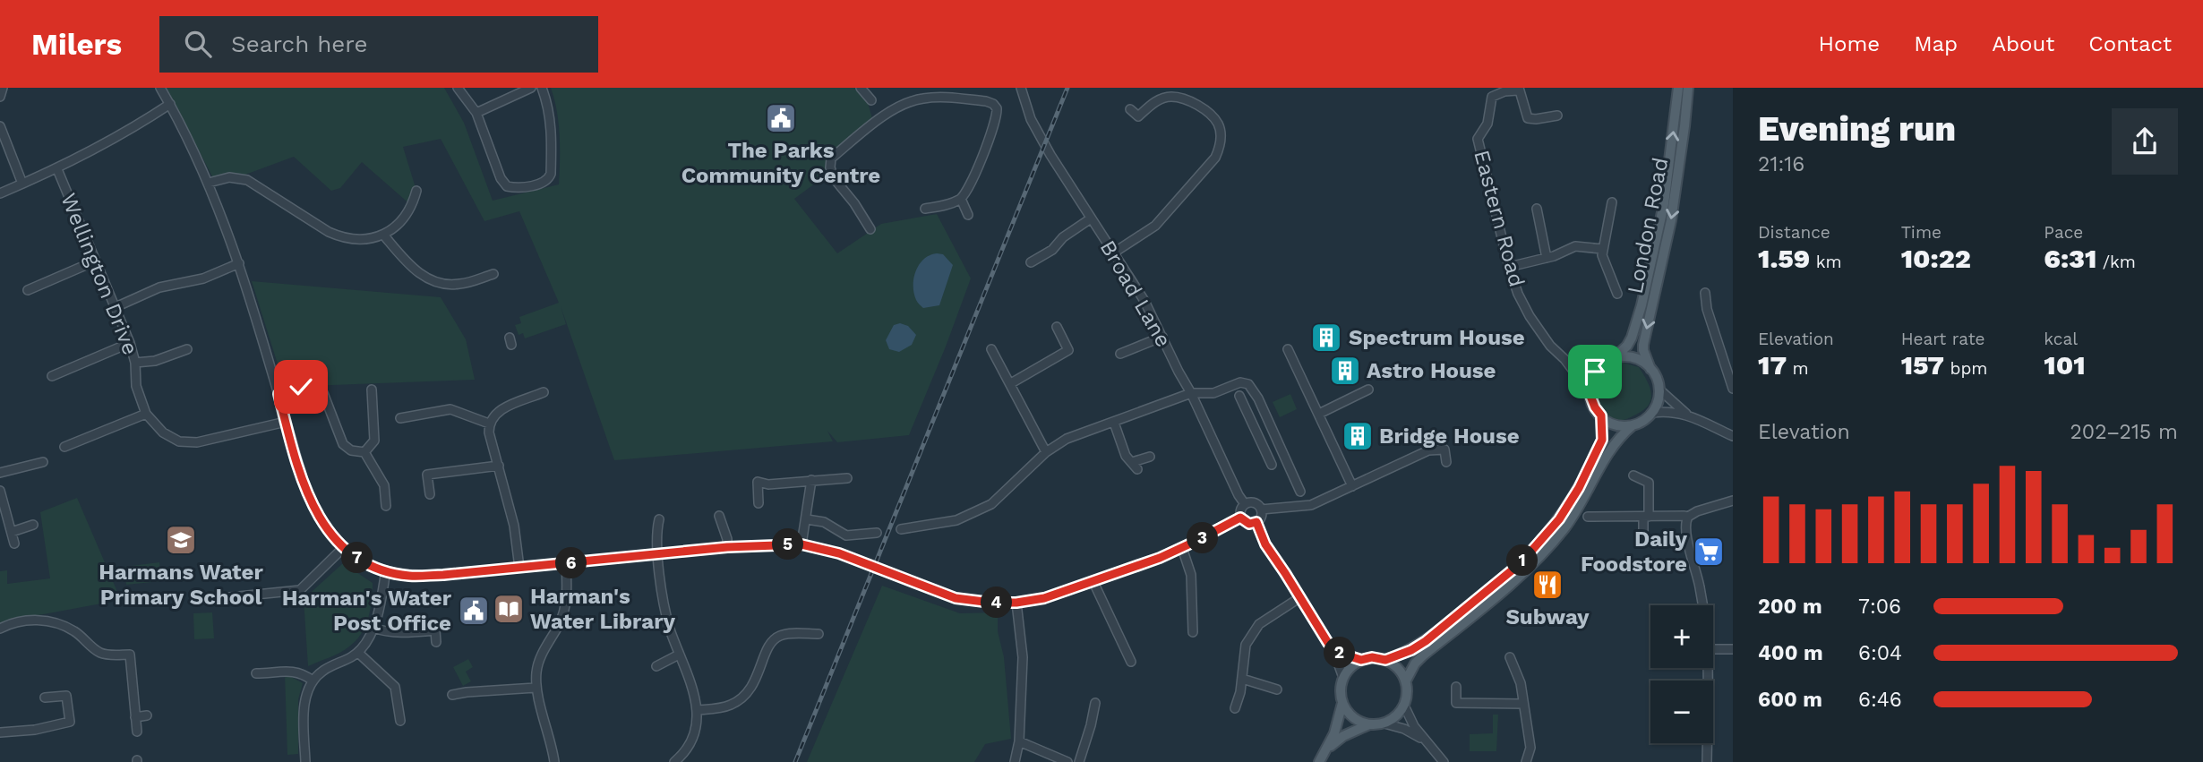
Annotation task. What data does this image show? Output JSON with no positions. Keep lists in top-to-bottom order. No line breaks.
{"streets":{"main road":["London Road"],"street":["Eastern Road","Wellington Drive","Broad Lane"]},"crossings":[["Eastern Road","London Road"]],"places":{"public building":["The Parks Community Centre","Harman's Water Post Office"],"building":["Spectrum House","Astro House","Bridge House"],"school or university":["Harmans Water Primary School"],"supermarket":["Daily Foodstore"],"restaurant":["Subway"],"library":["Harman's Water Library"]},"page":{"header":"Milers","search":"Search here","nav":["Home","Map","About","Contact"],"heading":["Evening run","21:16"],"stats":[["Distance","1.59 km"],["Time","10:22"],["Pace","6:31 /km"],["Elevation","17 m"],["Heart rate","157 bpm"],["kcal","101"]],"chart":["Elevation","202–215 m"],"pins":["3","5","7","1","6","4","2"],"list":[{"name":"200 m","note":"7:06"},{"name":"400 m","note":"6:04"},{"name":"600 m","note":"6:46"}],"map_buttons":["+","−"]}}
